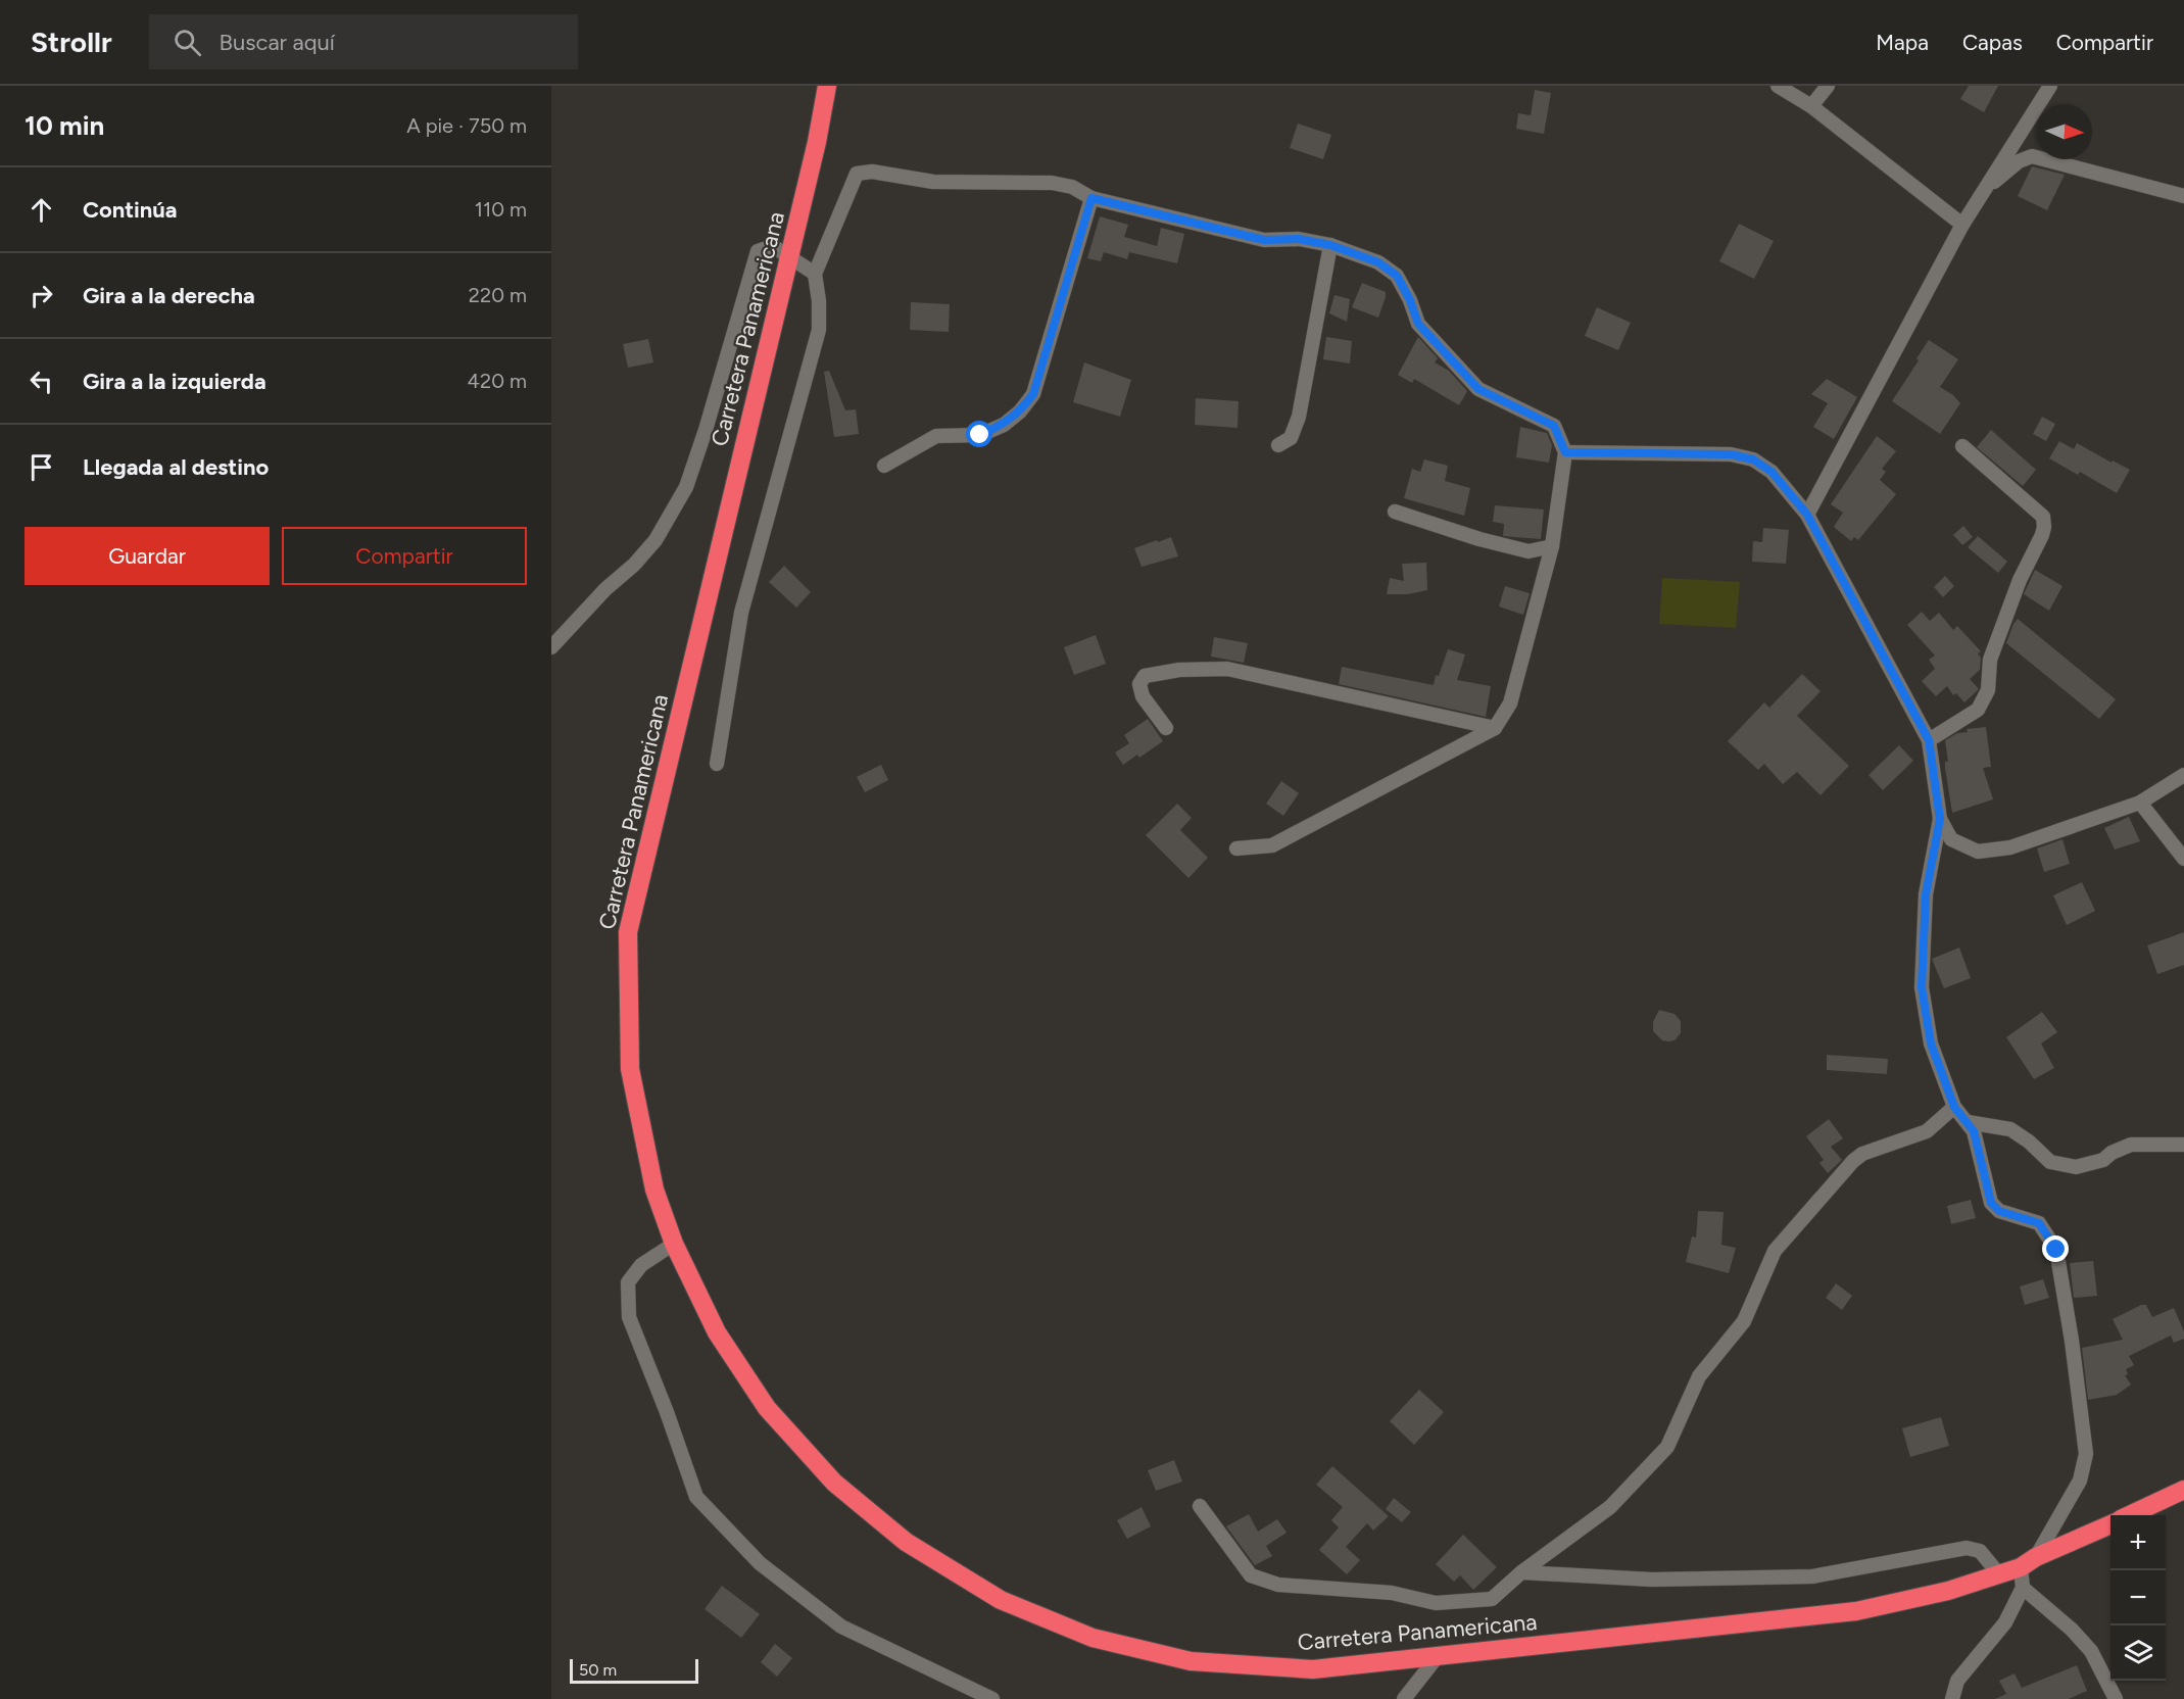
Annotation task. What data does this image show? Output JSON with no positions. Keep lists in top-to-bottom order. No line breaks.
{"streets":{"highway":["Carretera Panamericana"]},"scale_bar":"50 m","north":"right","page":{"header":"Strollr","search":"Buscar aquí","nav":["Mapa","Capas","Compartir"],"heading":["10 min","A pie · 750 m"],"list":[["Continúa","110 m"],["Gira a la derecha","220 m"],["Gira a la izquierda","420 m"],"Llegada al destino"],"buttons":["Guardar","Compartir"],"map_buttons":["+","−"],"scale":"50 m"}}
